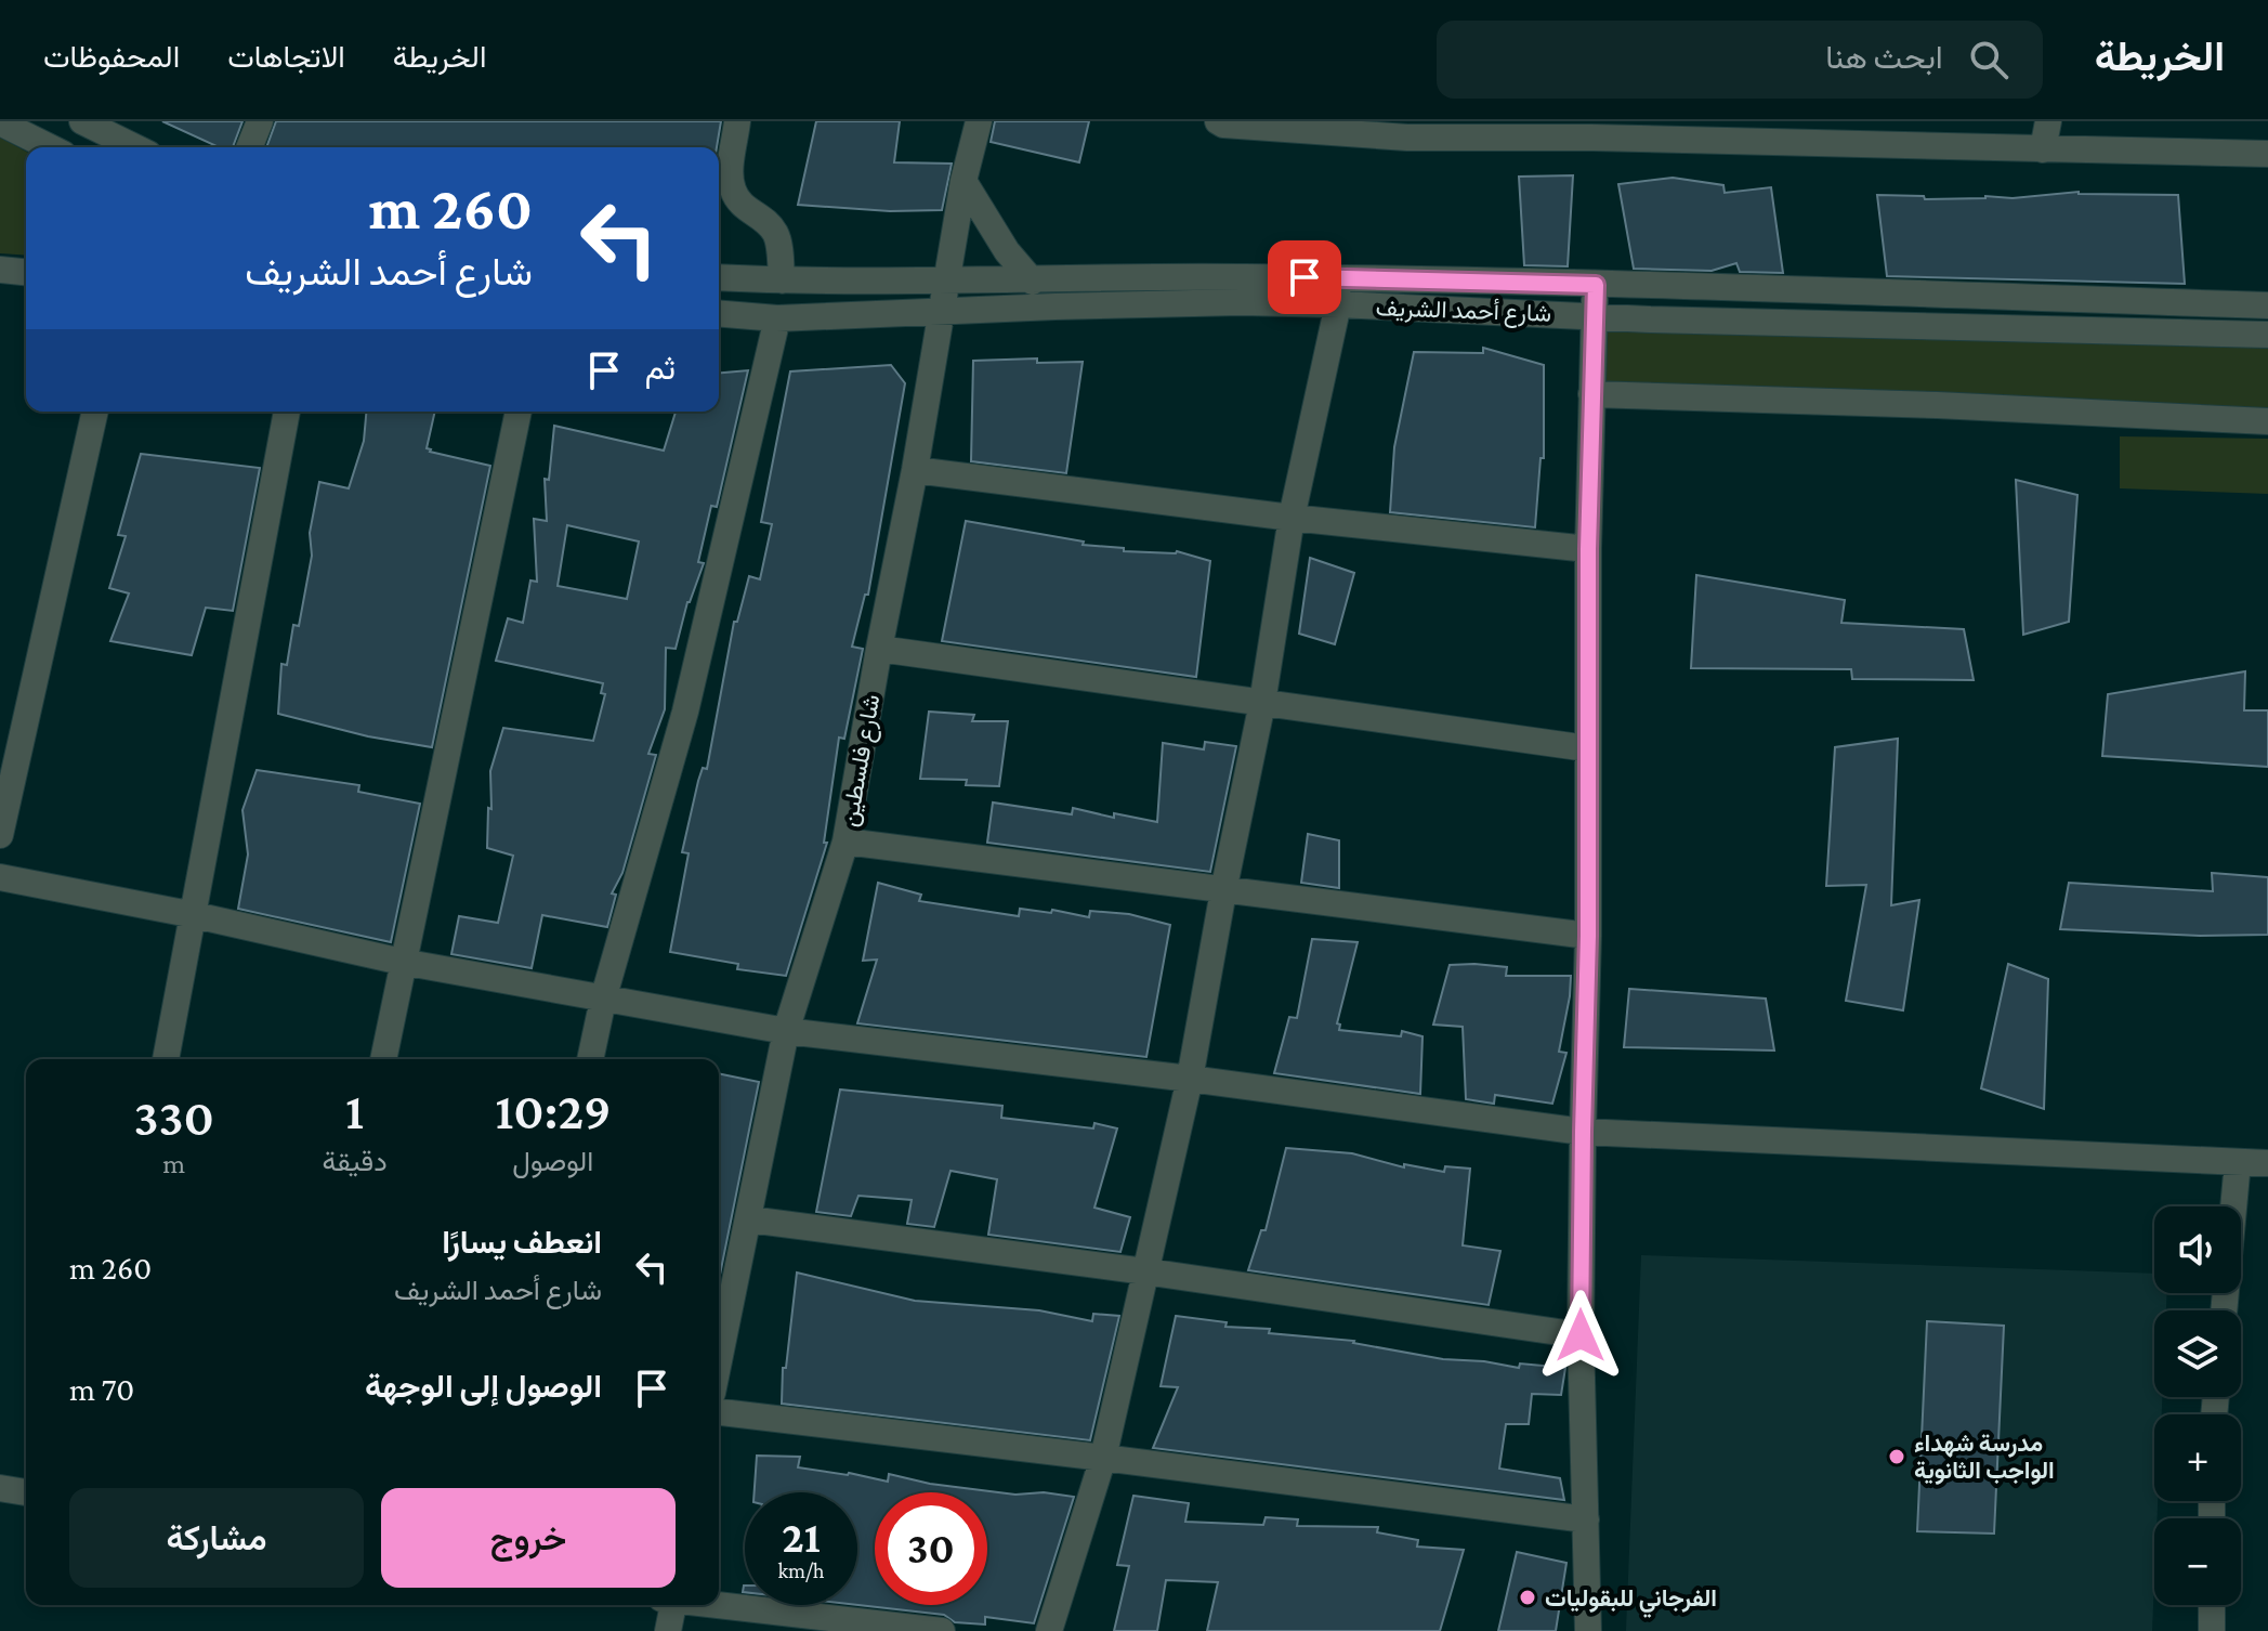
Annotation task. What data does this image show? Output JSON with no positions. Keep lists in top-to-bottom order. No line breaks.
{"streets":{"street":["شارع أحمد الشريف","شارع فلسطين"]},"crossings":[["شارع أحمد الشريف","شارع فلسطين"]],"places":["مدرسة شهداء الواجب الثانوية","الفرجاني للبقوليات"],"page":{"header":"الخريطة","search":"ابحث هنا","nav":["الخريطة","الاتجاهات","المحفوظات"],"turn":["260 m","شارع أحمد الشريف"],"then":"ثم","eta":["10:29","الوصول","1","دقيقة","330","m"],"map_buttons":["+","−"],"list":[{"name":"انعطف يسارًا","note":"شارع أحمد الشريف","value":"260 m"},{"name":"الوصول إلى الوجهة","value":"70 m"}],"buttons":["خروج","مشاركة"],"speed":"21 km/h","limit":"30"}}
